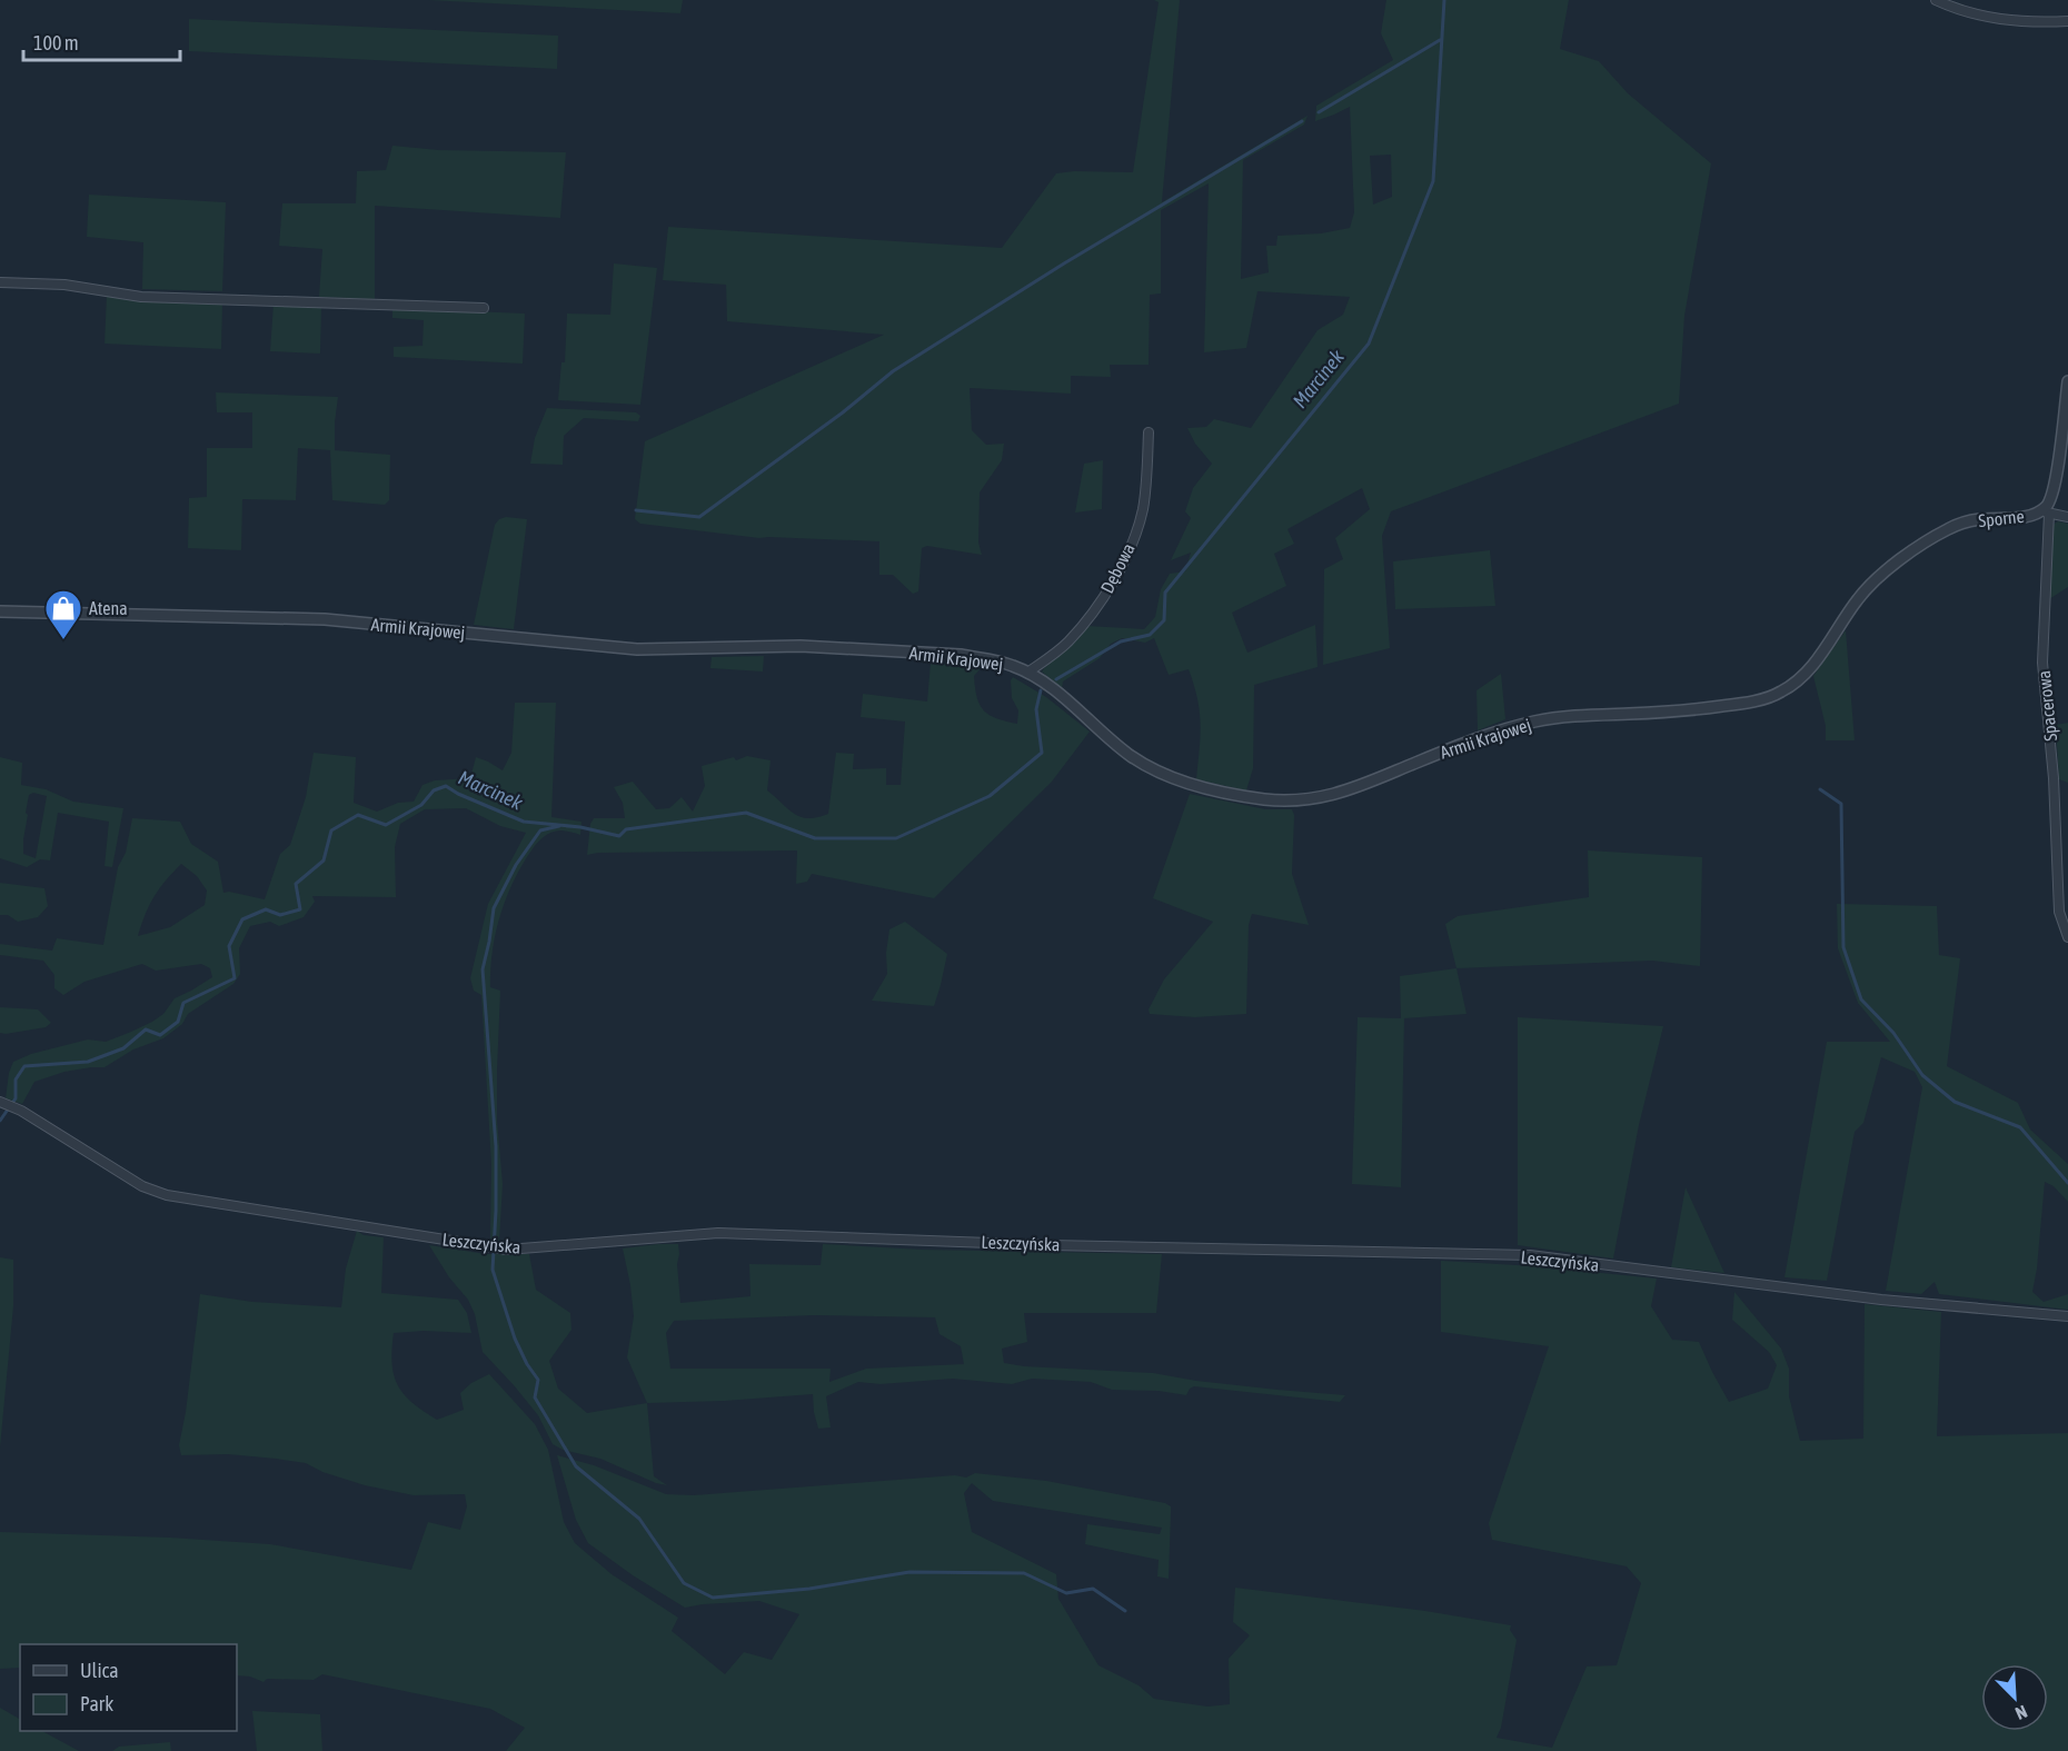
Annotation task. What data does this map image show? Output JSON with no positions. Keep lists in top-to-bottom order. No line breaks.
{"streets":{"street":["Sporne","Dębowa","Armii Krajowej","Spacerowa","Leszczyńska"]},"crossings":[["Sporne","Armii Krajowej"],["Sporne","Spacerowa"],["Dębowa","Armii Krajowej"]],"water":["Marcinek"],"places":{"shop":["Atena"]},"legend":["Ulica","Park"],"scale_bar":"100 m","north":"bottom right"}
